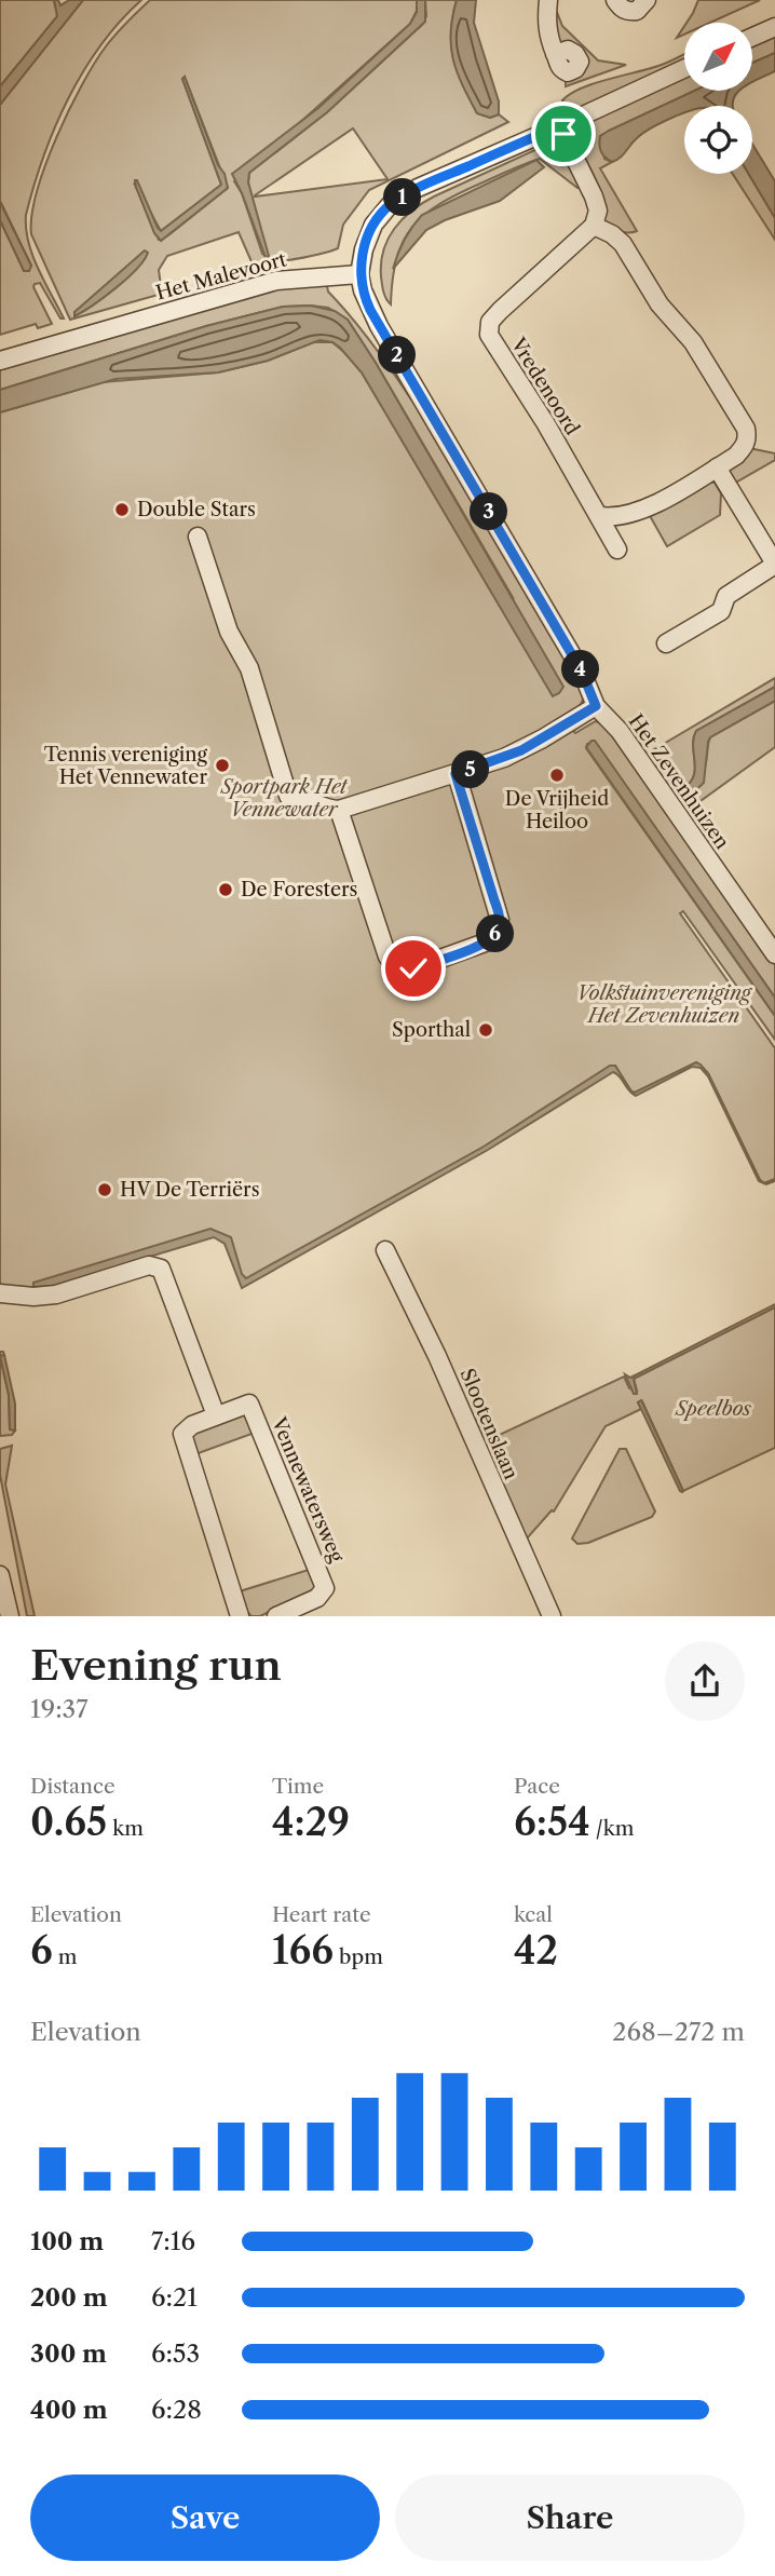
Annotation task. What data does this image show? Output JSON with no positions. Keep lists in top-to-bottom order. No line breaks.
{"streets":{"street":["Het Malevoort","Vredenoord","Het Zevenhuizen","Slootenslaan","Vennewatersweg"]},"crossings":[["Het Malevoort","Het Zevenhuizen"]],"parks":["Sportpark Het Vennewater","Volkstuinvereniging Het Zevenhuizen","Speelbos"],"places":["Double Stars","Tennis vereniging Het Vennewater","De Vrijheid Heiloo","De Foresters","Sporthal","HV De Terriërs"],"north":"top right","page":{"pins":["1","2","3","4","5","6"],"heading":["Evening run","19:37"],"stats":[["Distance","0.65 km"],["Time","4:29"],["Pace","6:54 /km"],["Elevation","6 m"],["Heart rate","166 bpm"],["kcal","42"]],"chart":["Elevation","268–272 m"],"list":[{"name":"100 m","note":"7:16"},{"name":"200 m","note":"6:21"},{"name":"300 m","note":"6:53"},{"name":"400 m","note":"6:28"}],"buttons":["Save","Share"]}}
